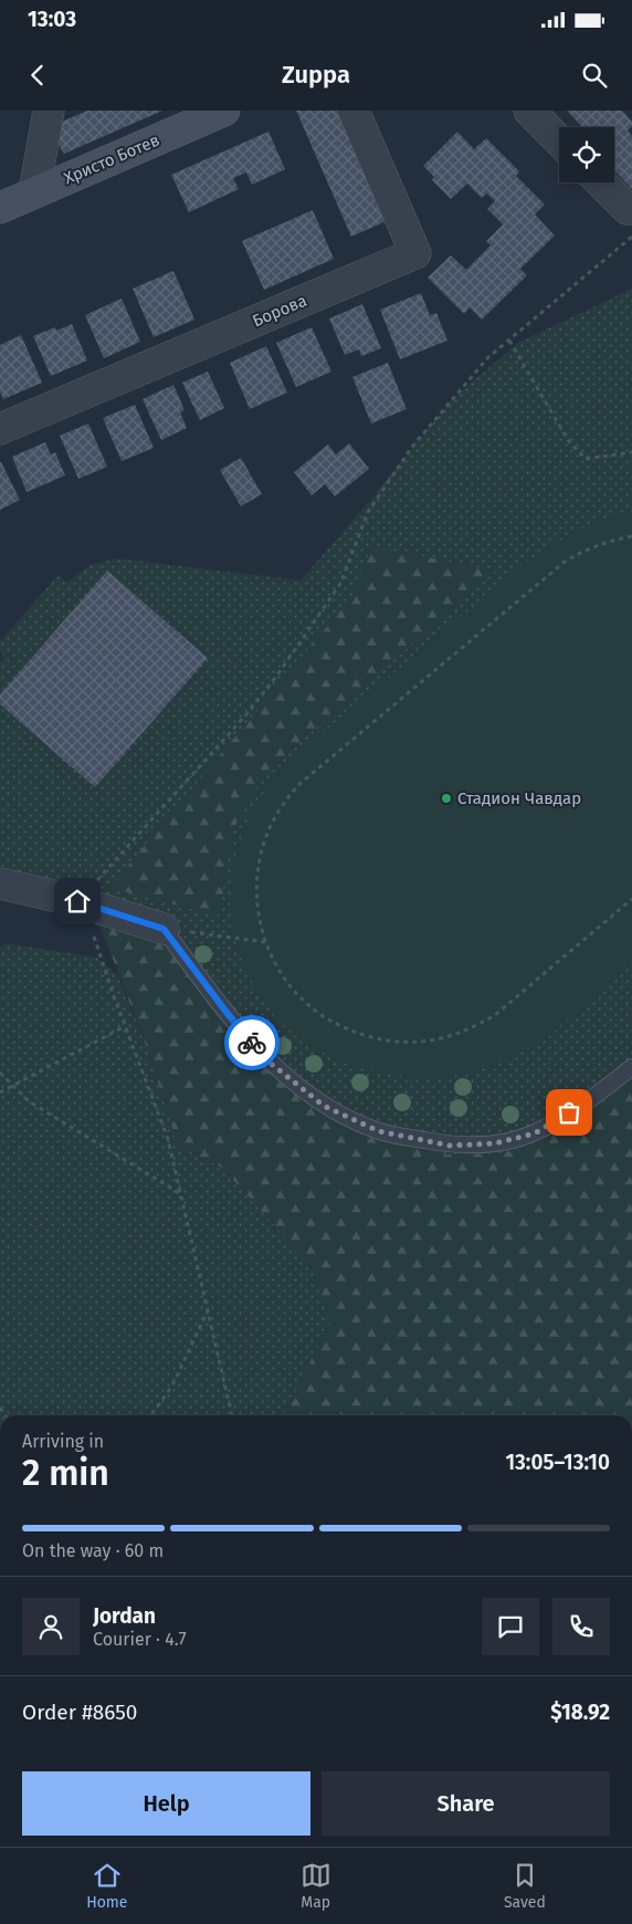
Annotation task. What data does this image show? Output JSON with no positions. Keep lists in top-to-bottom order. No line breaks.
{"streets":{"main road":["Христо Ботев"],"street":["Борова"]},"places":["Стадион Чавдар"],"page":{"status":"13:03","header":"Zuppa","heading":["2 min","Arriving in","13:05–13:10"],"panel":["Jordan","Courier · 4.7","Order #8650","$18.92"],"bar":"On the way · 60 m","buttons":["Help","Share"],"tabs":["Home","Map","Saved"]}}
